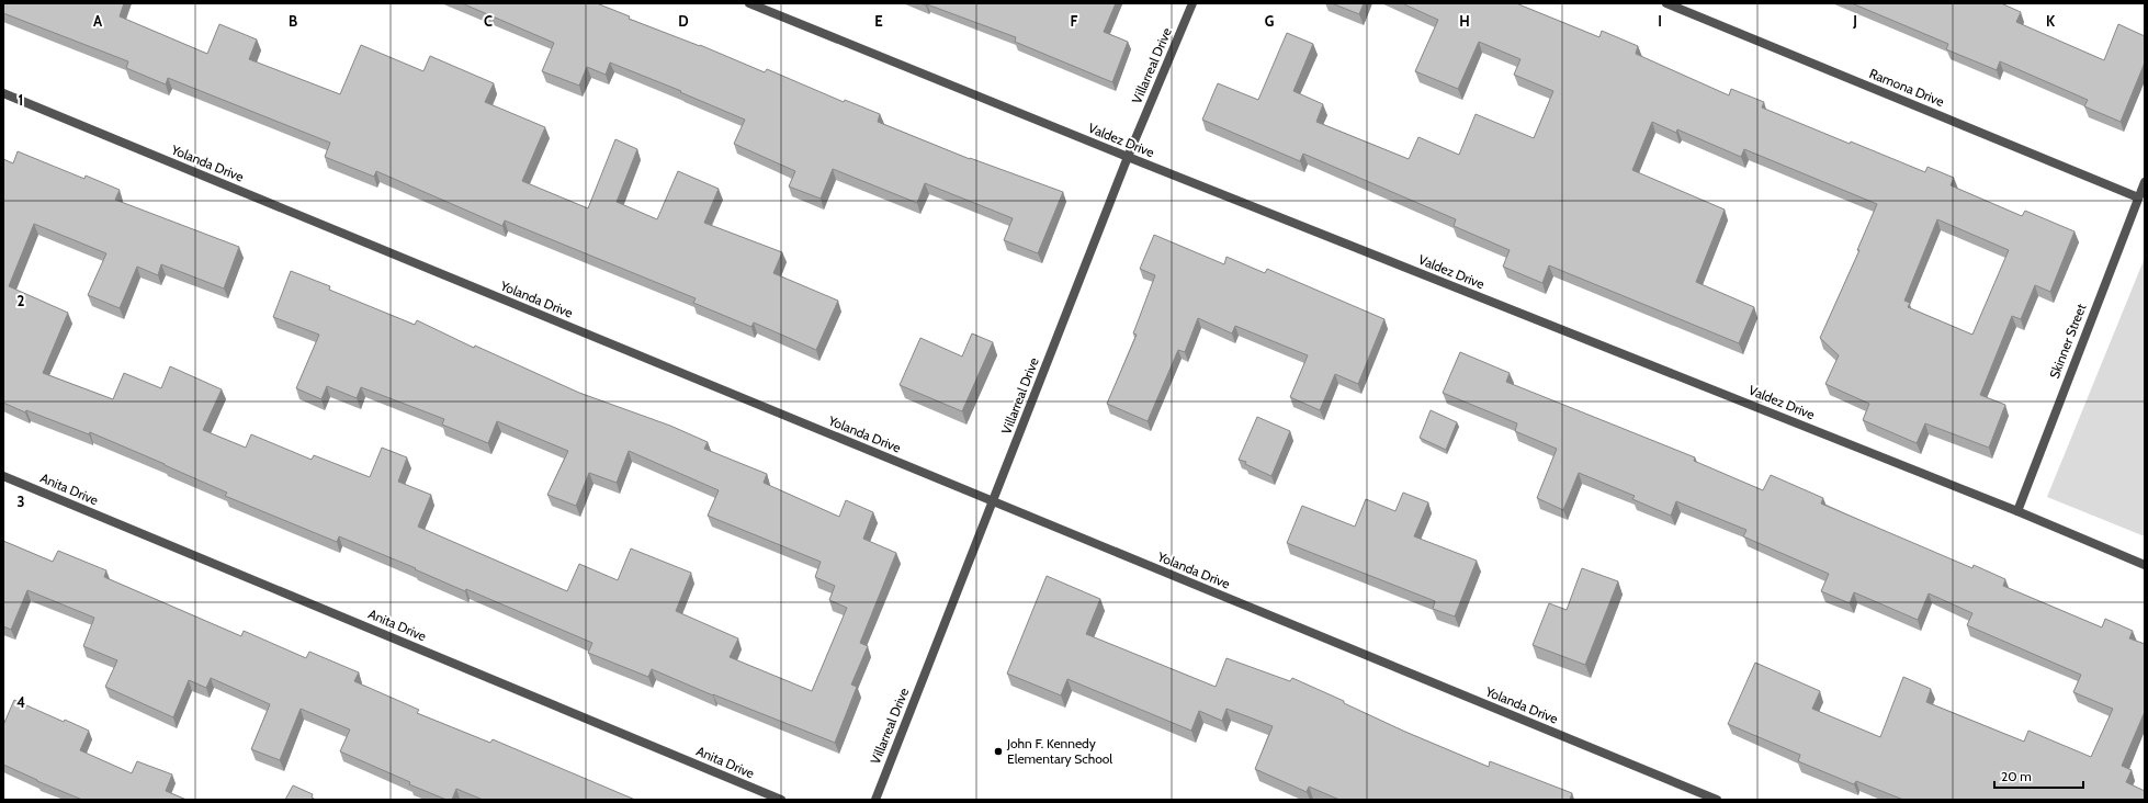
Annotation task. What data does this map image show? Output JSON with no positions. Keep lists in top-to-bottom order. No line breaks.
{"streets":{"street":["Villarreal Drive","Ramona Drive","Valdez Drive","Yolanda Drive","Skinner Street","Anita Drive"]},"crossings":[["Villarreal Drive","Valdez Drive"],["Villarreal Drive","Yolanda Drive"],["Ramona Drive","Skinner Street"],["Valdez Drive","Skinner Street"]],"places":["John F. Kennedy Elementary School"],"scale_bar":"20 m","grid":{"columns":["A","B","C","D","E","F","G","H","I","J","K"],"rows":["1","2","3","4"]}}
